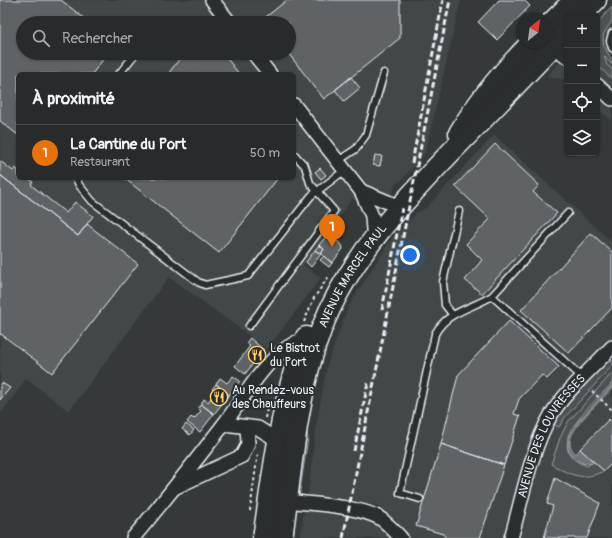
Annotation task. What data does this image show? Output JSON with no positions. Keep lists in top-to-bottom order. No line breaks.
{"streets":{"main road":["AVENUE MARCEL PAUL"],"street":["AVENUE DES LOUVRESSES"]},"places":{"restaurant":["Le Bistrot du Port","Au Rendez-vous des Chauffeurs"]},"north":"top right","page":{"map_buttons":["+","−"],"search":"Rechercher","heading":"À proximité","list":[{"mark":"1","name":"La Cantine du Port","note":"Restaurant","value":"50 m"}],"pins":"1"}}
